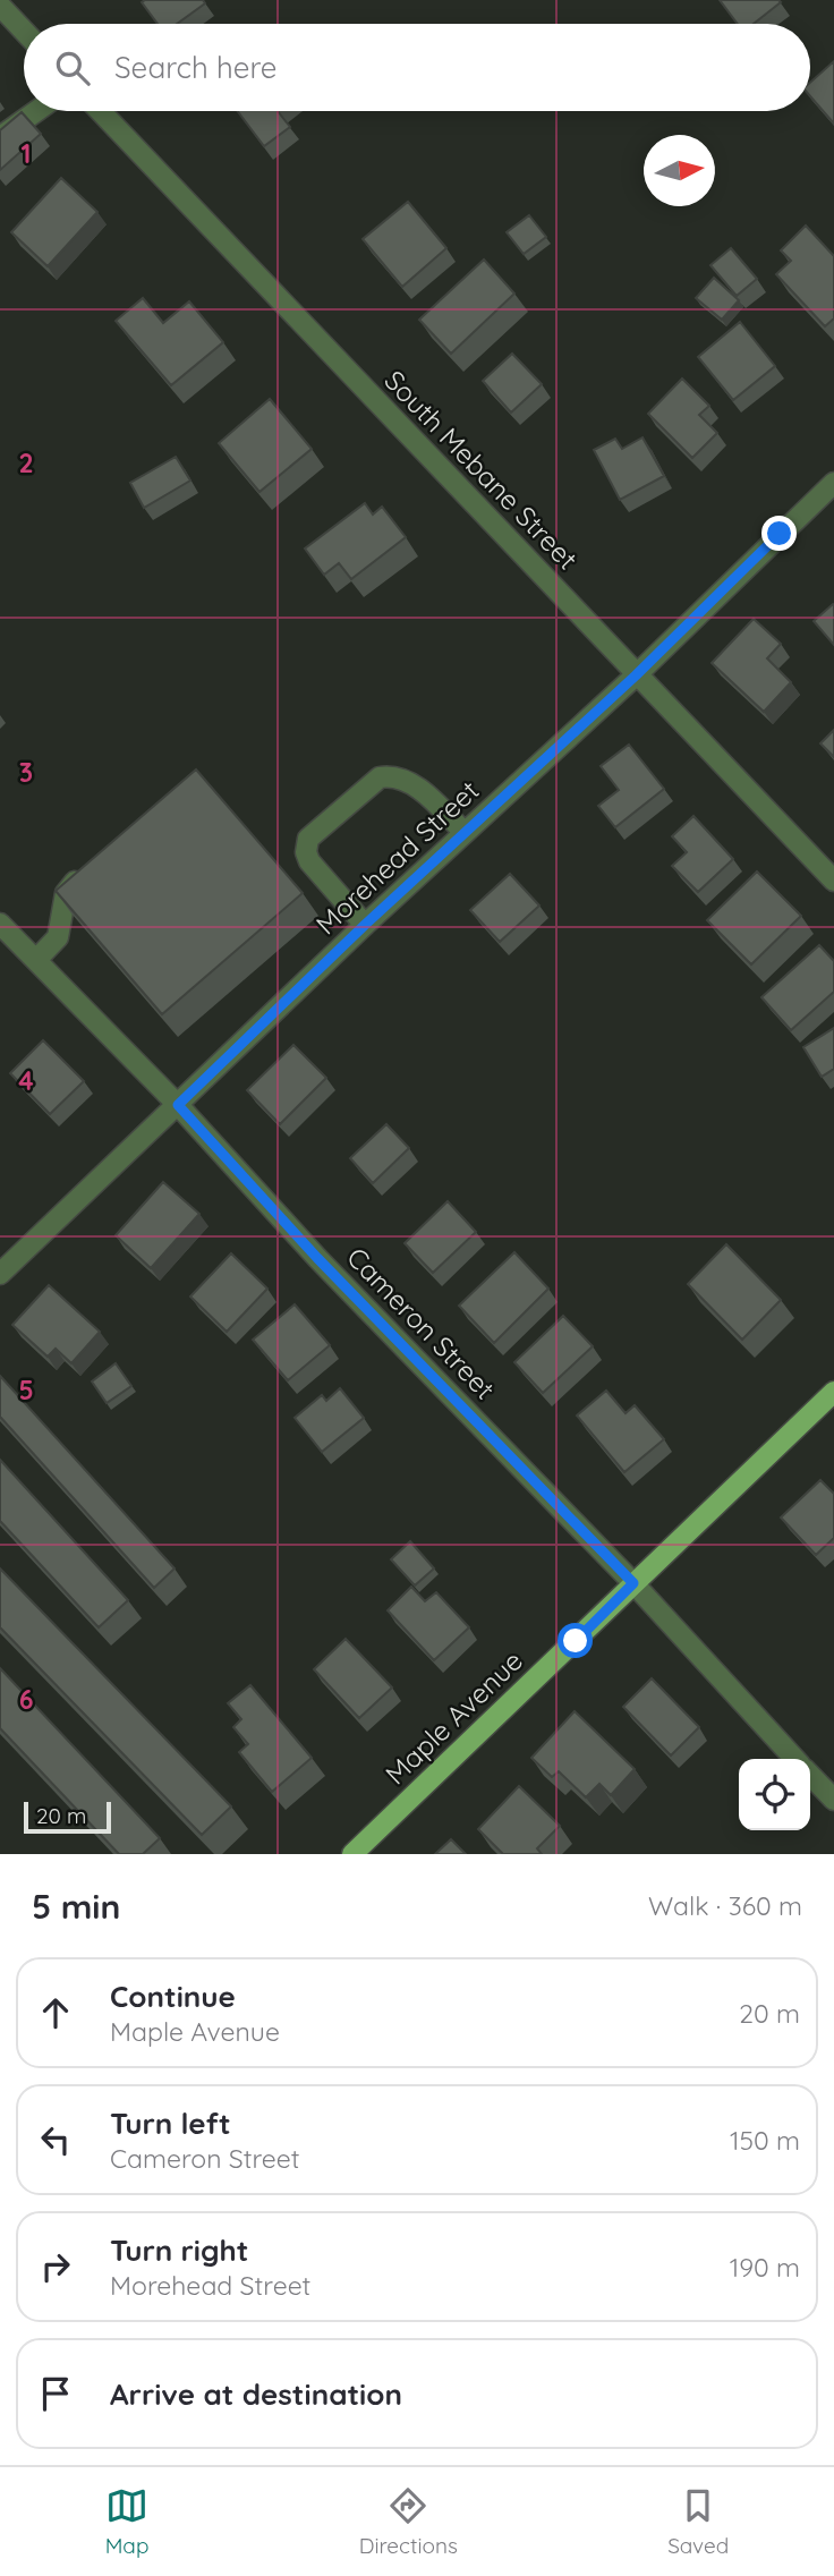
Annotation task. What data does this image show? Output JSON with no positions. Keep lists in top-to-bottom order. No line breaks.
{"streets":{"main road":["Maple Avenue"],"street":["South Mebane Street","Morehead Street","Cameron Street"]},"crossings":[["South Mebane Street","Morehead Street"],["Morehead Street","Cameron Street"],["Cameron Street","Maple Avenue"]],"scale_bar":"20 m","north":"right","page":{"search":"Search here","scale":"20 m","heading":["5 min","Walk · 360 m"],"list":[["Continue","Maple Avenue","20 m"],["Turn left","Cameron Street","150 m"],["Turn right","Morehead Street","190 m"],"Arrive at destination"],"nav":["Map","Directions","Saved"]},"grid":{"rows":["1","2","3","4","5","6"]}}
